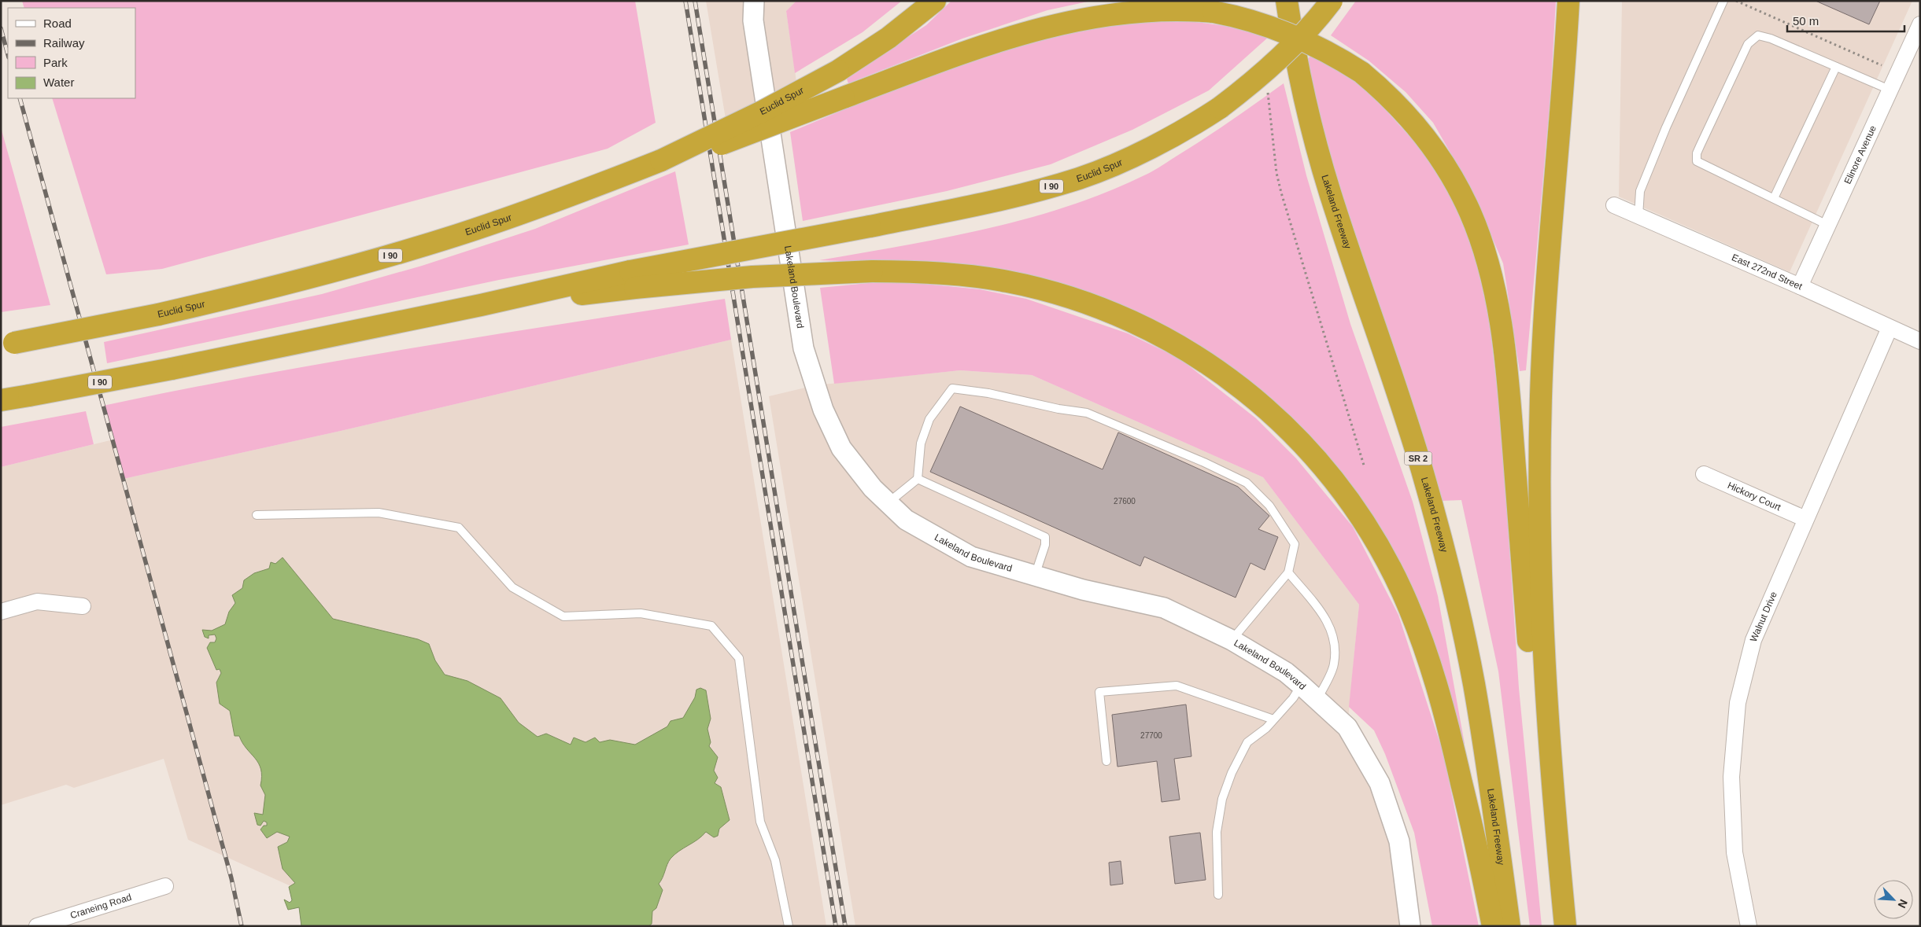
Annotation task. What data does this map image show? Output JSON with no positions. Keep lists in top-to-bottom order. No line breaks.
{"streets":{"highway":["Euclid Spur","I 90","Lakeland Freeway","SR 2"],"street":["Elinore Avenue","East 272nd Street","Lakeland Boulevard","Hickory Court","Walnut Drive","Craneing Road"]},"crossings":[["Euclid Spur","I 90"],["Elinore Avenue","East 272nd Street"],["East 272nd Street","Walnut Drive"],["Hickory Court","Walnut Drive"]],"house_numbers":["27600","27700"],"legend":["Road","Railway","Park","Water"],"scale_bar":"50 m","north":"bottom right"}
